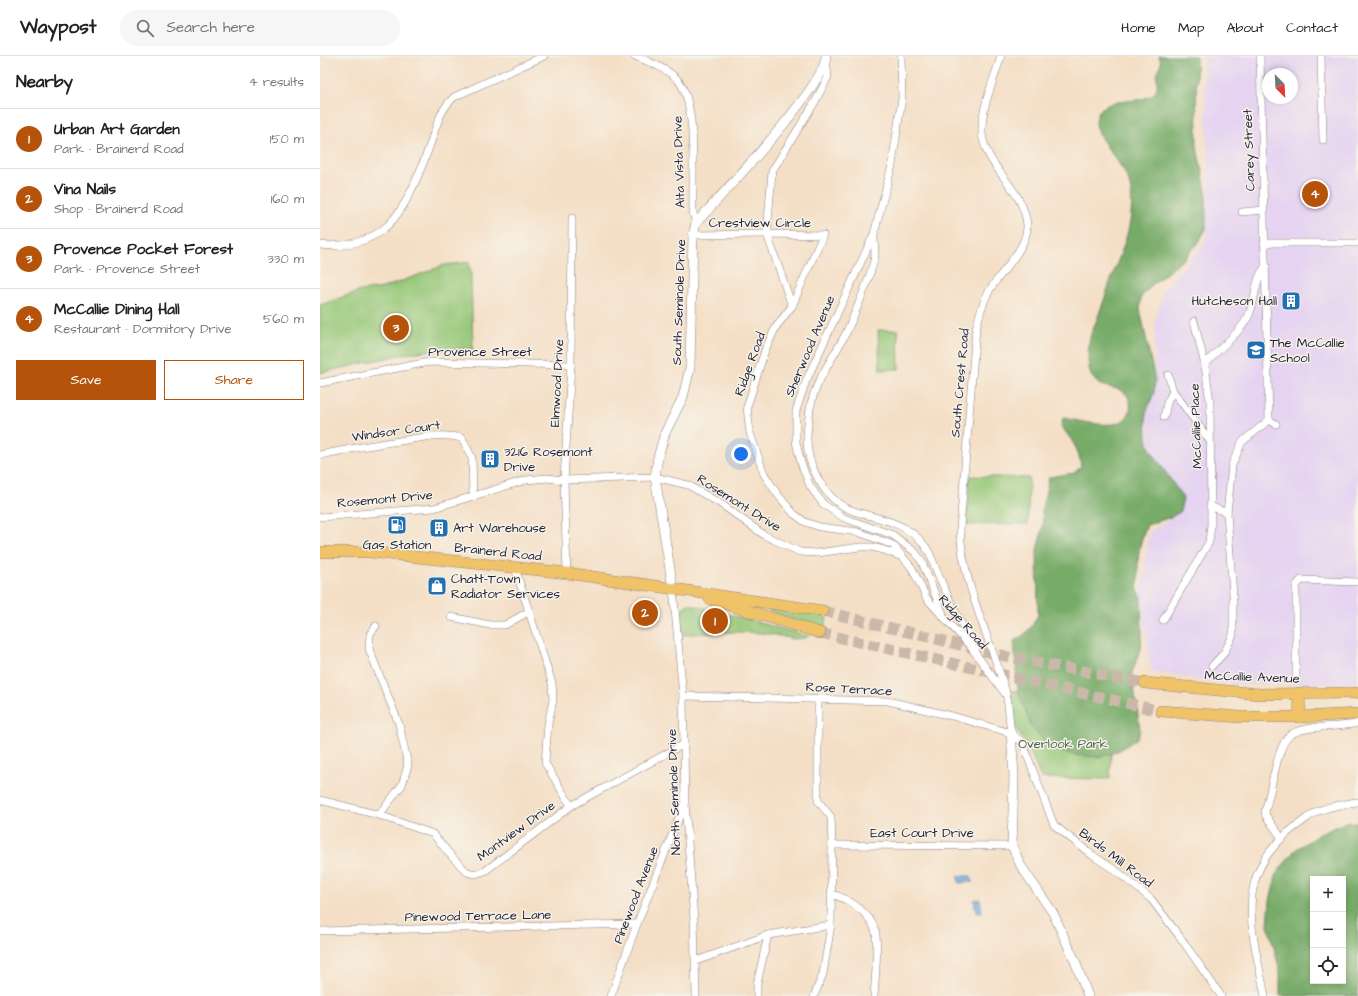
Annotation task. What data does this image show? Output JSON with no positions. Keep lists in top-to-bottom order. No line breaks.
{"streets":{"main road":["Brainerd Road","McCallie Avenue"],"street":["Carey Street","Alta Vista Drive","Crestview Circle","South Seminole Drive","Sherwood Avenue","Provence Street","Ridge Road","Elmwood Drive","South Crest Road","McCallie Place","Windsor Court","Rosemont Drive","Rose Terrace","North Seminole Drive","Montview Drive","East Court Drive","Birds Mill Road","Pinewood Avenue","Pinewood Terrace Lane"]},"crossings":[["Alta Vista Drive","South Seminole Drive"],["Crestview Circle","South Seminole Drive"],["Crestview Circle","Ridge Road"],["South Seminole Drive","Rosemont Drive"],["South Seminole Drive","Brainerd Road"],["South Seminole Drive","North Seminole Drive"],["Sherwood Avenue","Ridge Road"],["Provence Street","Elmwood Drive"],["Ridge Road","South Crest Road"],["Ridge Road","Rosemont Drive"],["Elmwood Drive","Rosemont Drive"],["Elmwood Drive","Brainerd Road"],["South Crest Road","Rose Terrace"],["South Crest Road","Birds Mill Road"],["Windsor Court","Rosemont Drive"],["Brainerd Road","North Seminole Drive"],["Rose Terrace","North Seminole Drive"],["Rose Terrace","Birds Mill Road"],["North Seminole Drive","Montview Drive"],["North Seminole Drive","Pinewood Avenue"],["Pinewood Avenue","Pinewood Terrace Lane"]],"parks":["Overlook Park"],"places":{"building":["Hutcheson Hall","3216 Rosemont Drive","Art Warehouse"],"school or university":["The McCallie School"],"fuel station":["Gas Station"],"shop":["Chatt-Town Radiator Services"]},"north":"bottom right","page":{"header":"Waypost","search":"Search here","nav":["Home","Map","About","Contact"],"heading":["Nearby","4 results"],"list":[{"mark":"1","name":"Urban Art Garden","note":"Park · Brainerd Road","value":"150 m"},{"mark":"2","name":"Vina Nails","note":"Shop · Brainerd Road","value":"160 m"},{"mark":"3","name":"Provence Pocket Forest","note":"Park · Provence Street","value":"330 m"},{"mark":"4","name":"McCallie Dining Hall","note":"Restaurant · Dormitory Drive","value":"560 m"}],"pins":["4","3","2","1"],"buttons":["Save","Share"],"map_buttons":["+","−"]}}
